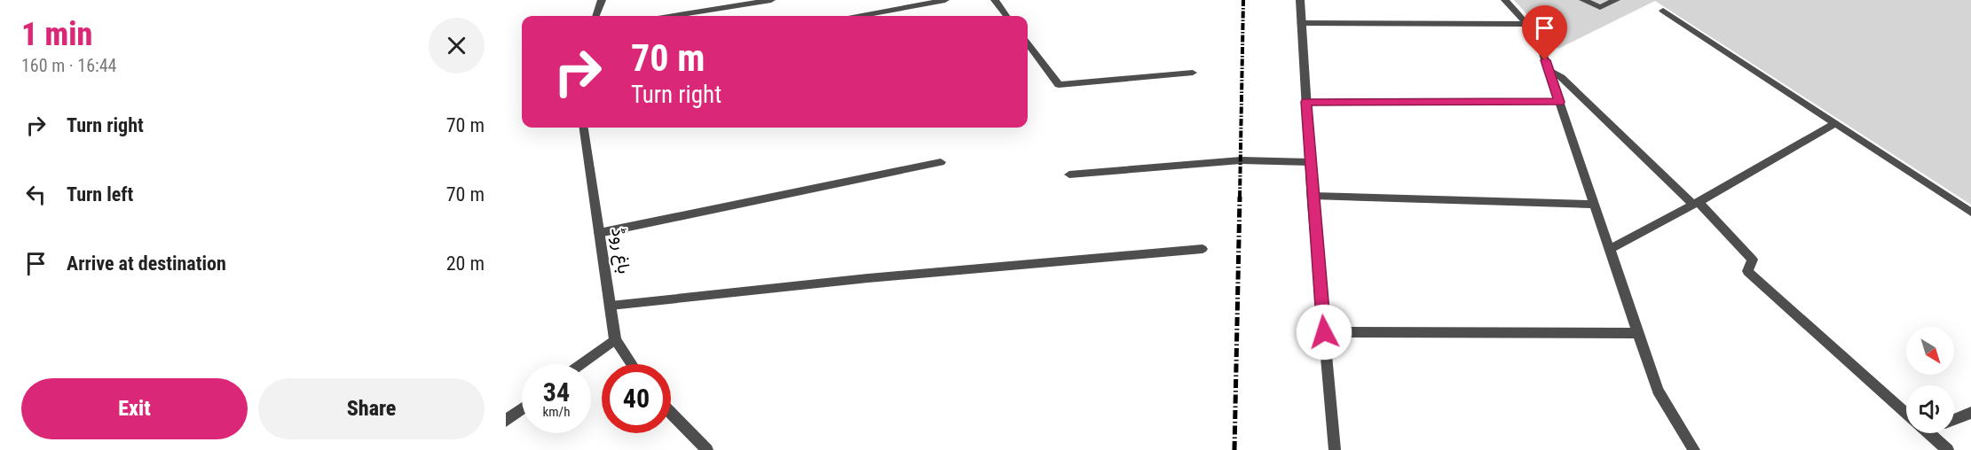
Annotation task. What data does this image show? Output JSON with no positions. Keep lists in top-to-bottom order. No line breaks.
{"streets":{"street":["باغ روڈ"]},"north":"bottom right","page":{"heading":["1 min","160 m · 16:44"],"turn":["70 m","Turn right"],"list":[{"name":"Turn right","value":"70 m"},{"name":"Turn left","value":"70 m"},{"name":"Arrive at destination","value":"20 m"}],"speed":"34 km/h","limit":"40","buttons":["Exit","Share"]}}
